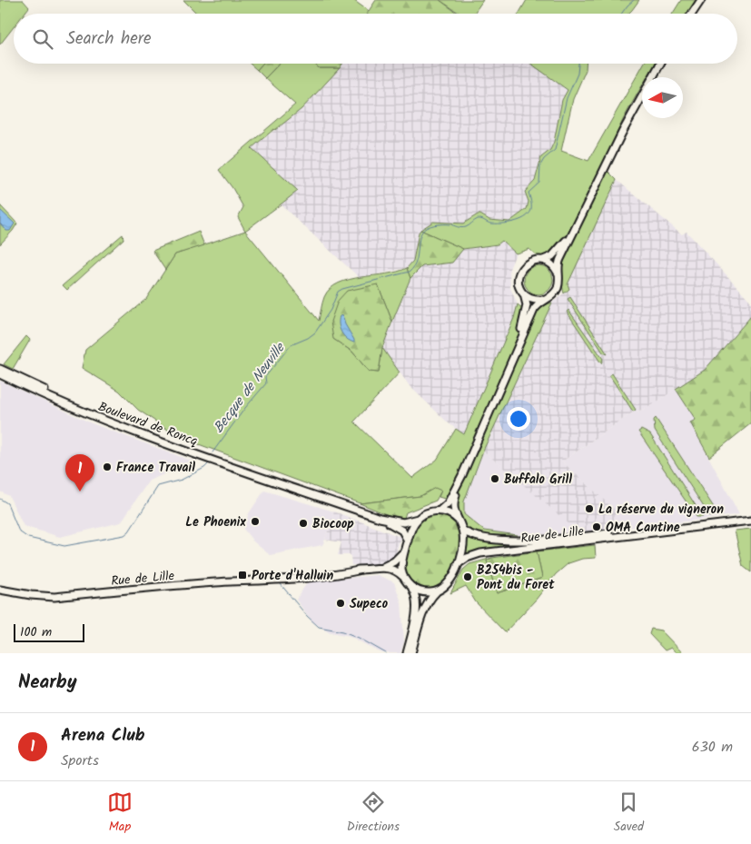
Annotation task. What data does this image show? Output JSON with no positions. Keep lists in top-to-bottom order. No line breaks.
{"streets":{"main road":["Boulevard de Roncq","Rue de Lille"]},"water":["Becque de Neuville"],"places":{"other":["France Travail","Buffalo Grill","La réserve du vigneron","Le Phoenix","Biocoop","OMA Cantine","B254bis - Pont du Foret","Supeco"],"transit":["Porte d'Halluin"]},"scale_bar":"100 m","north":"left","page":{"search":"Search here","pins":"1","scale":"100 m","heading":"Nearby","list":[{"mark":"1","name":"Arena Club","note":"Sports","value":"630 m"}],"nav":["Map","Directions","Saved"]}}
